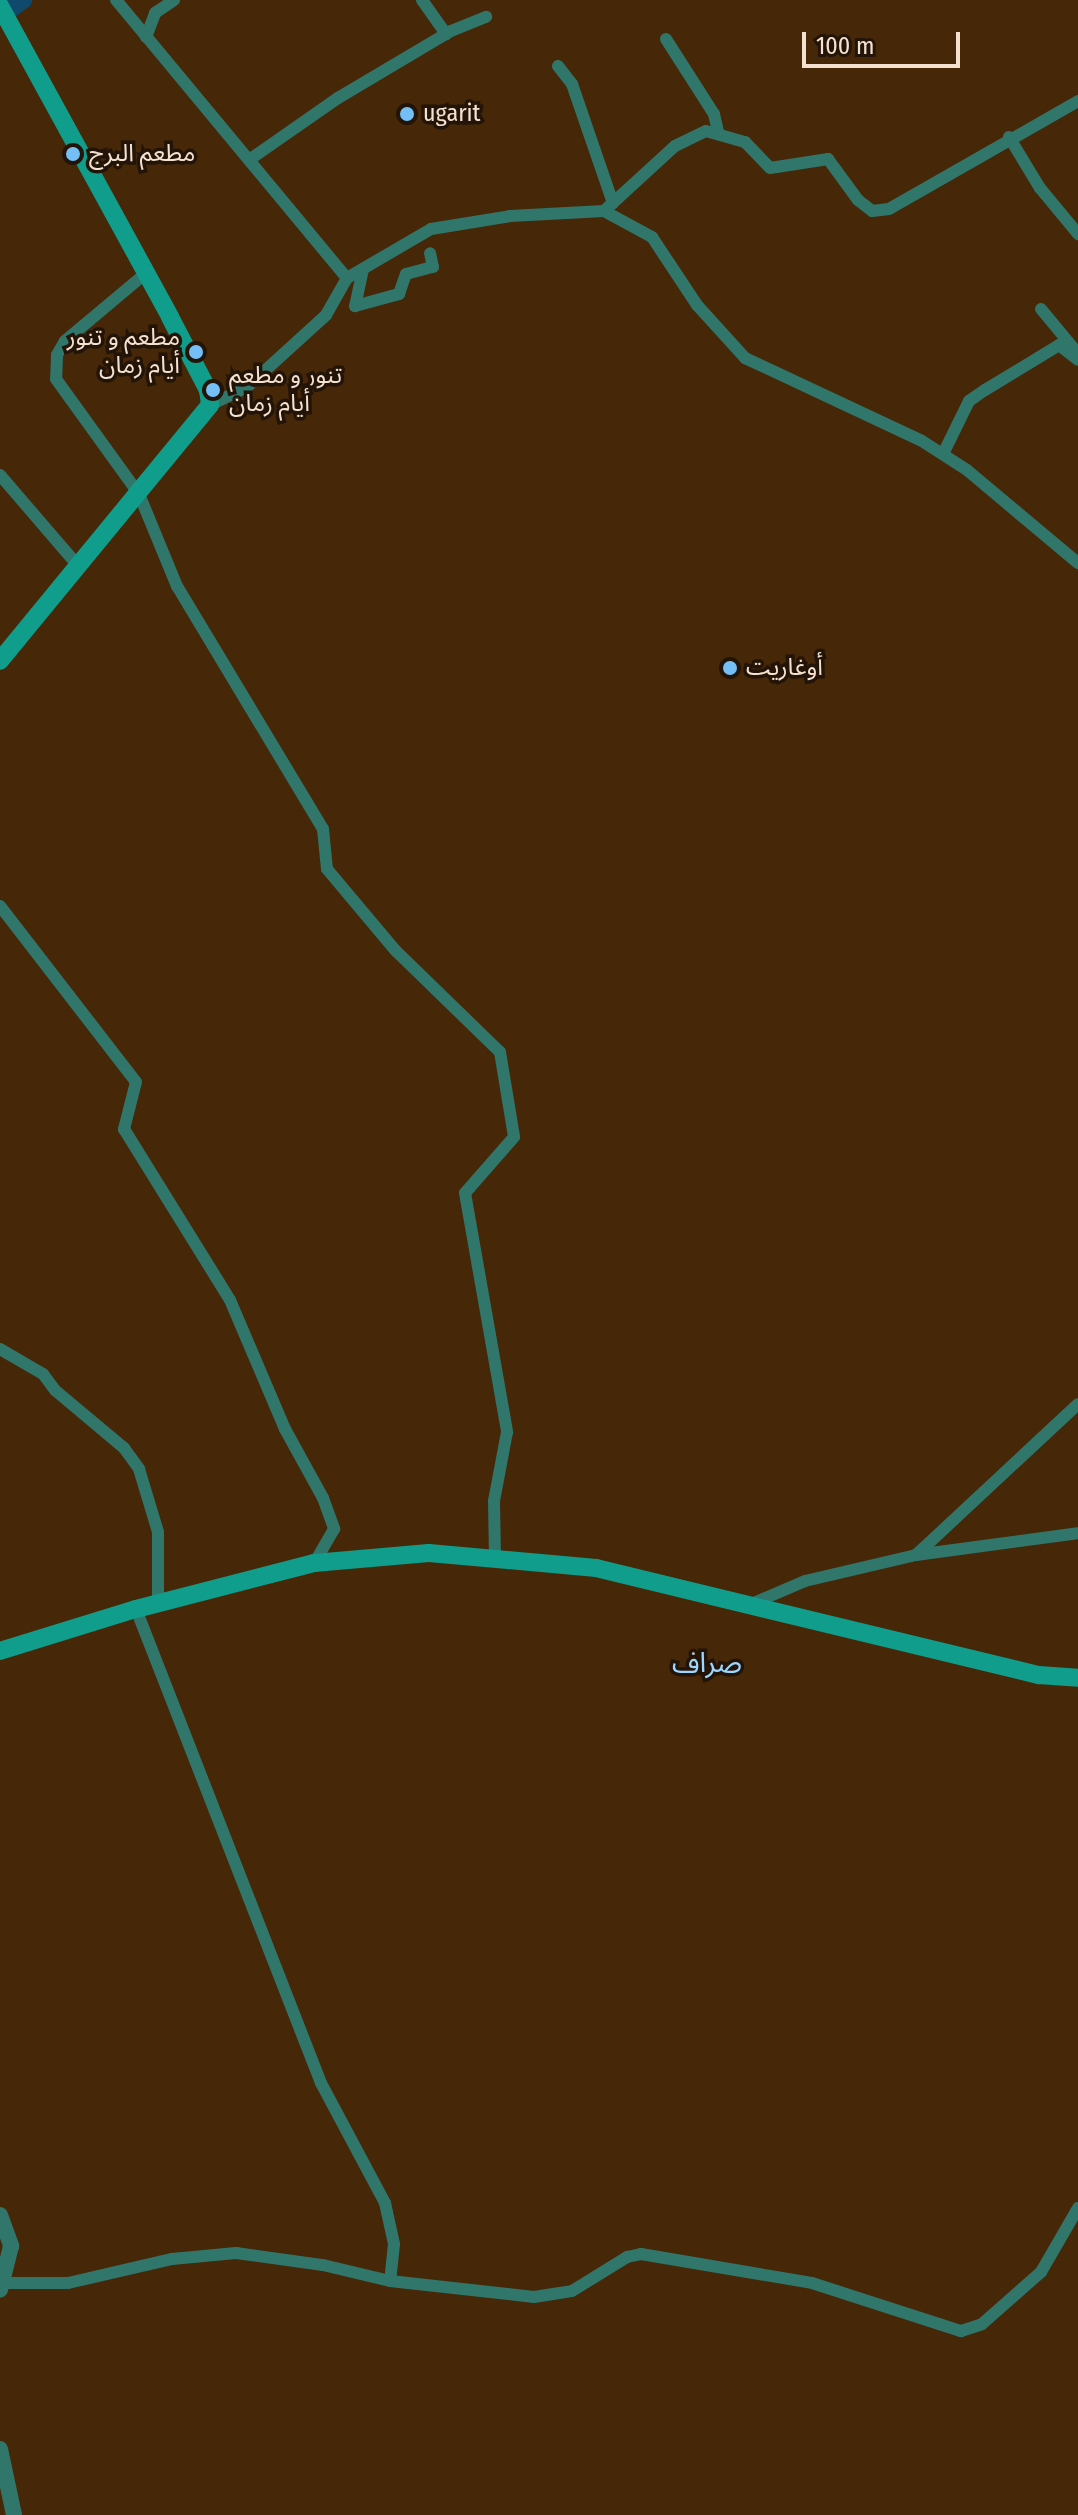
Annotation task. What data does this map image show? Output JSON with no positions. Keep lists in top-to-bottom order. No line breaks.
{"districts":["صراف"],"places":["ugarit","مطعم البرج","مطعم و تنور أيام زمان","تنور و مطعم أيام زمان","أوغاريت"],"scale_bar":"100 m"}
